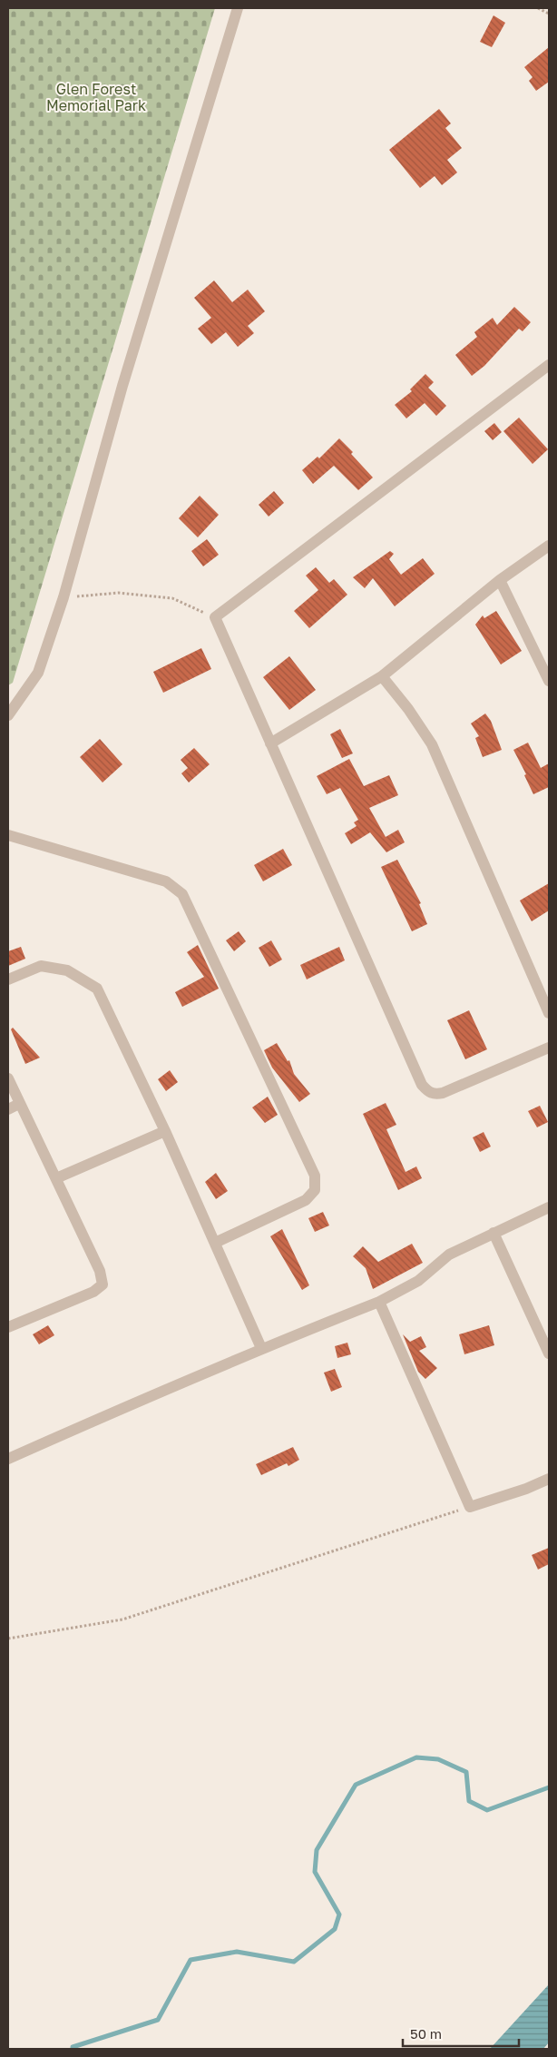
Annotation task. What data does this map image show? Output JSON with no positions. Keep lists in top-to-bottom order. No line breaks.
{"parks":["Glen Forest Memorial Park"],"scale_bar":"50 m"}
